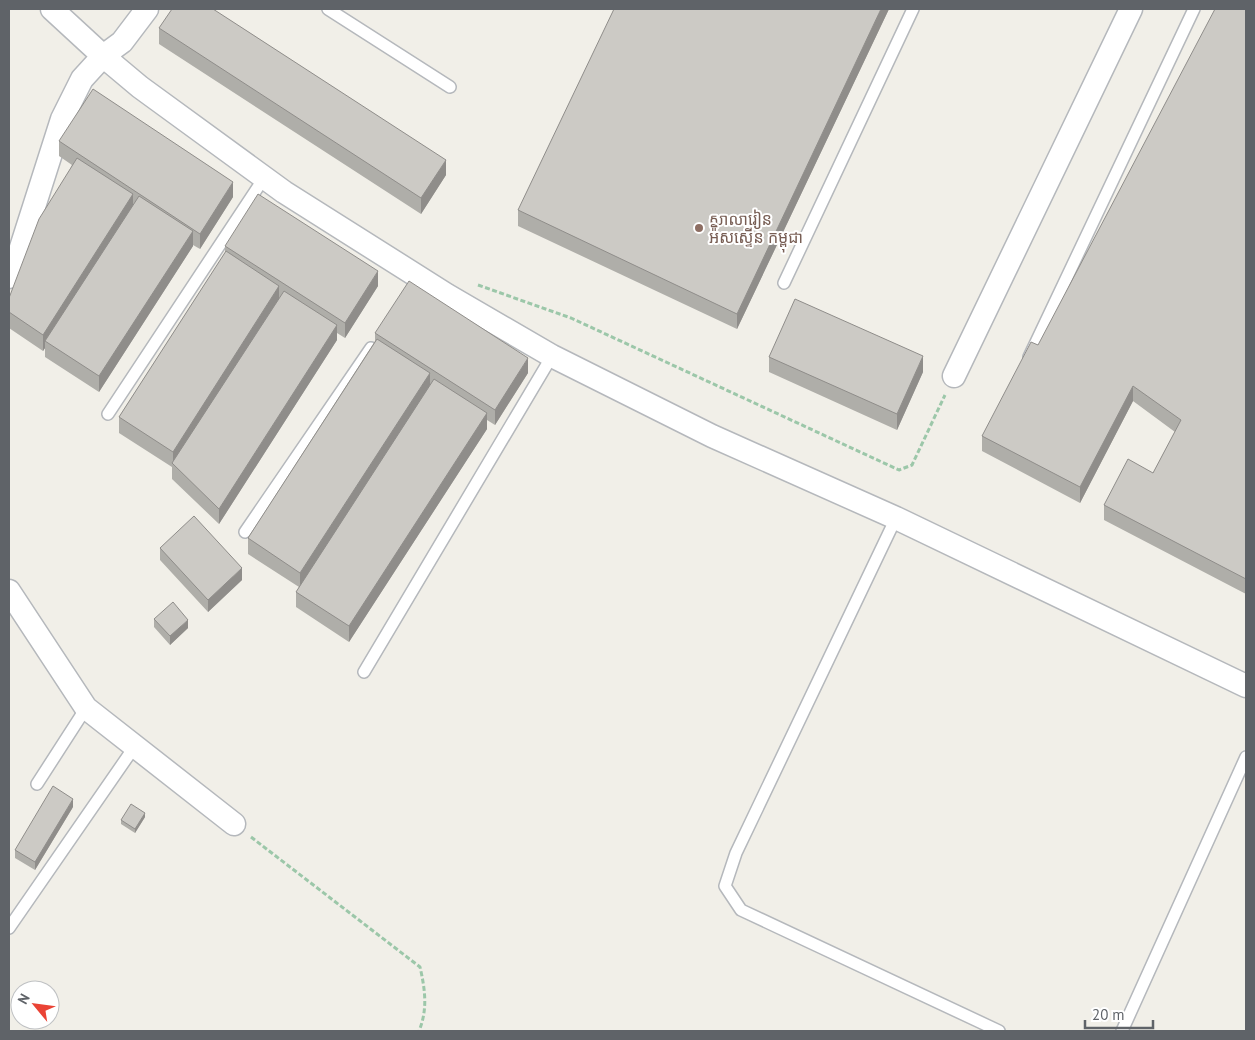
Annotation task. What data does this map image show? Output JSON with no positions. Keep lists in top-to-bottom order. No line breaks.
{"places":["សាលារៀន អ៉ិសស្ទើន កម្ពុជា"],"scale_bar":"20 m","north":"top left"}
